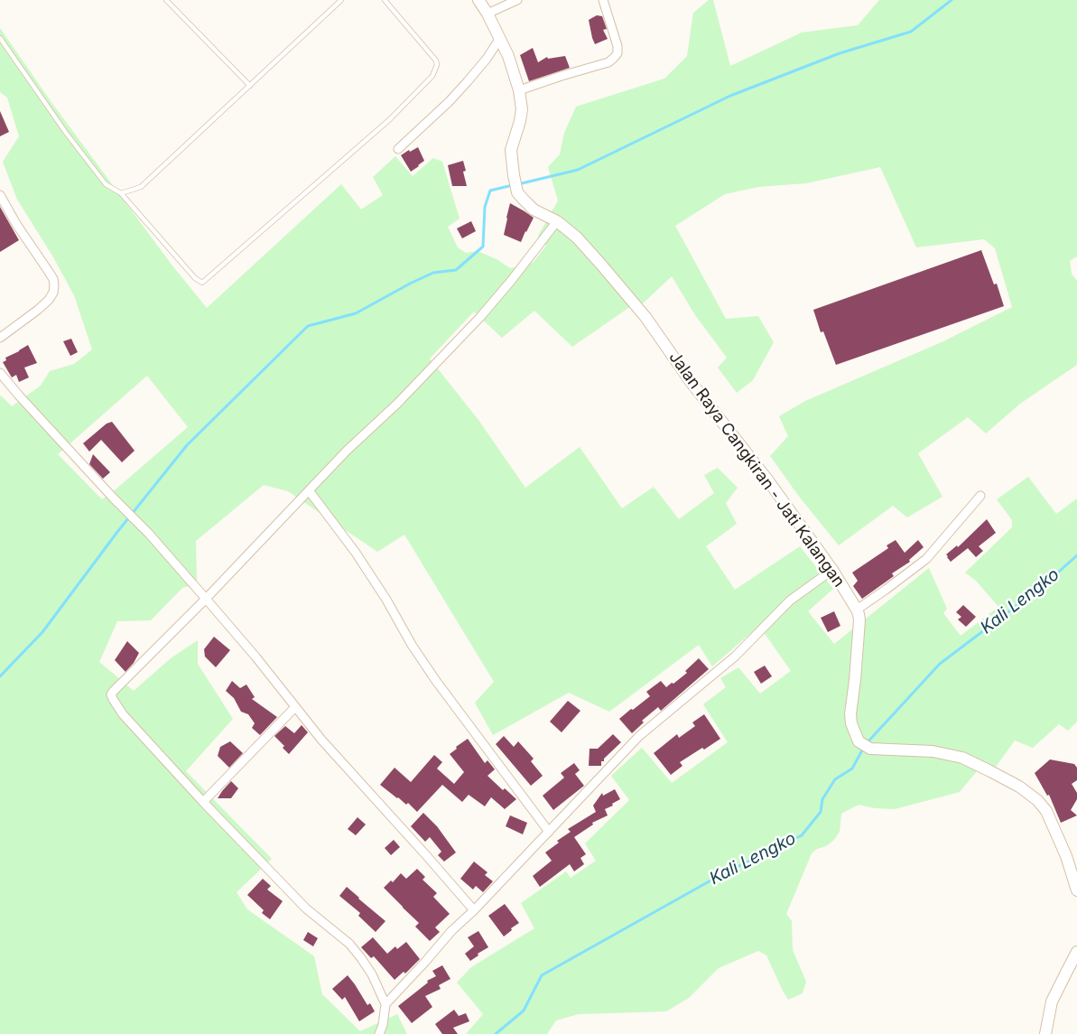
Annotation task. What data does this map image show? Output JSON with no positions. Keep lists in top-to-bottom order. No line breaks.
{"streets":{"street":["Jalan Raya Cangkiran - Jati Kalangan"]},"water":["Kali Lengko"]}
